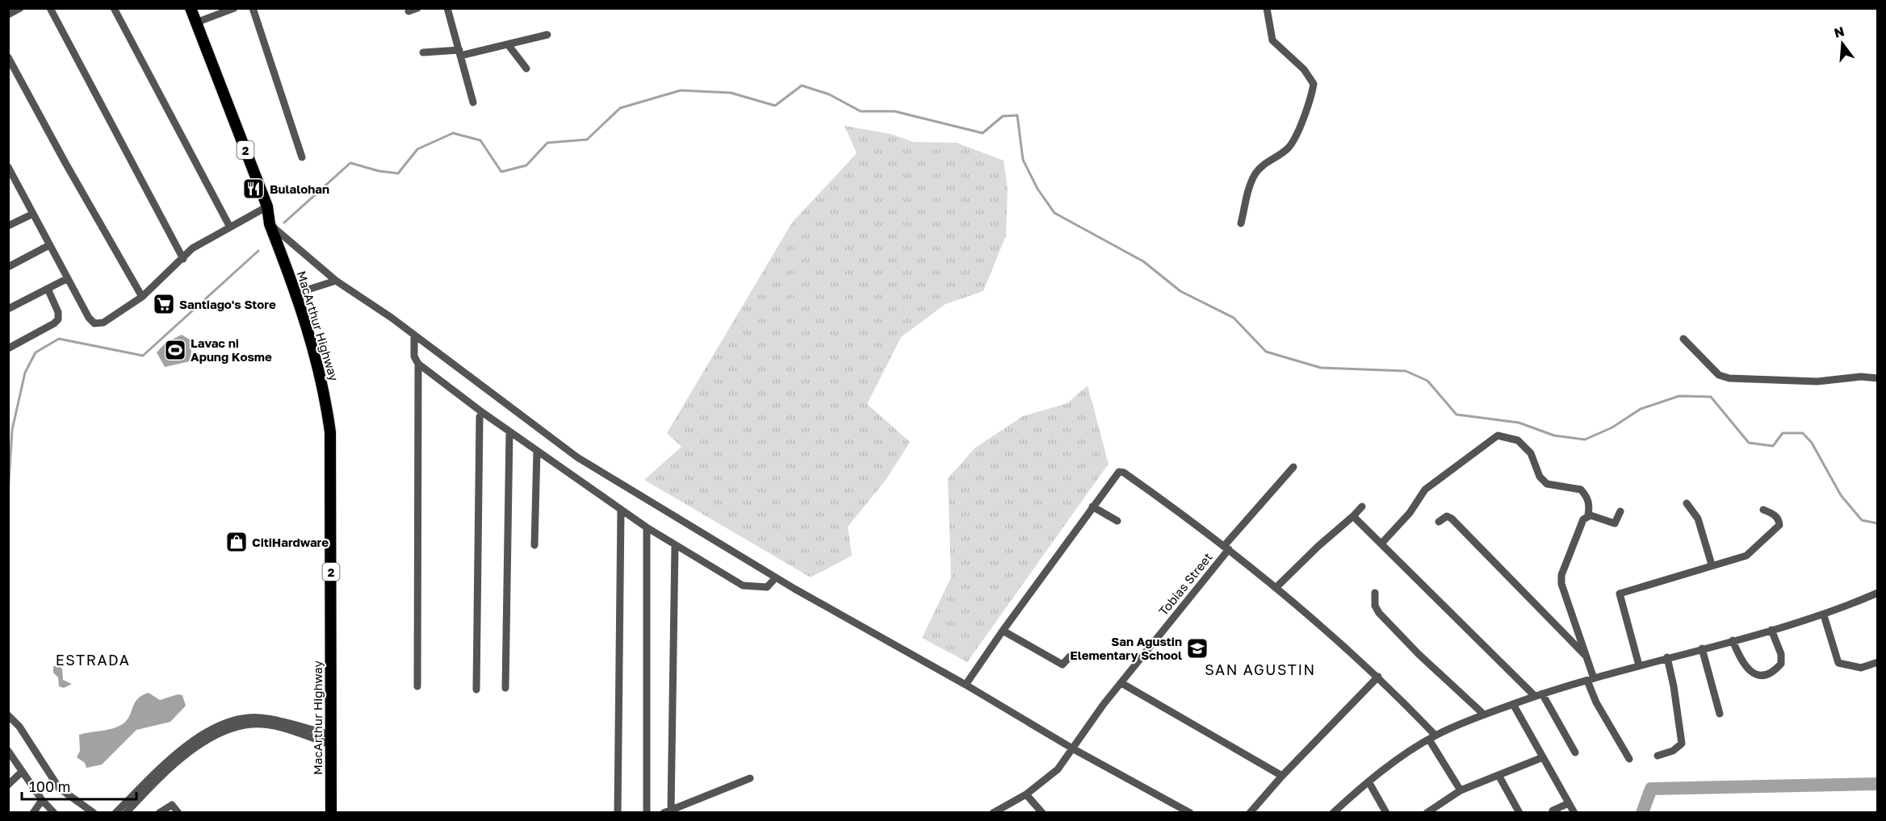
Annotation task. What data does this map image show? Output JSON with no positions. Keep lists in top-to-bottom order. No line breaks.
{"streets":{"highway":["2","MacArthur Highway"],"street":["Tobias Street"]},"districts":["ESTRADA","SAN AGUSTIN"],"places":{"restaurant":["Bulalohan"],"supermarket":["Santiago's Store"],"sports":["Lavac ni Apung Kosme"],"shop":["CitiHardware"],"school or university":["San Agustin Elementary School"]},"scale_bar":"100 m","north":"top"}
